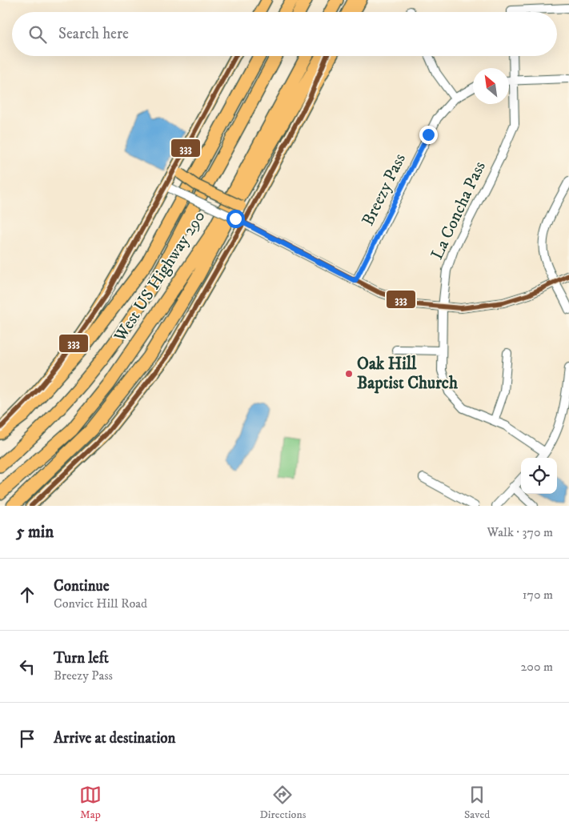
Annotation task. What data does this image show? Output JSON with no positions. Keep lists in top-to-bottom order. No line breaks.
{"streets":{"highway":["West US Highway 290"],"street":["Breezy Pass","La Concha Pass"]},"places":["Oak Hill Baptist Church"],"lines":["transit line 333"],"north":"top left","page":{"search":"Search here","heading":["5 min","Walk · 370 m"],"list":[["Continue","Convict Hill Road","170 m"],["Turn left","Breezy Pass","200 m"],"Arrive at destination"],"nav":["Map","Directions","Saved"]}}
